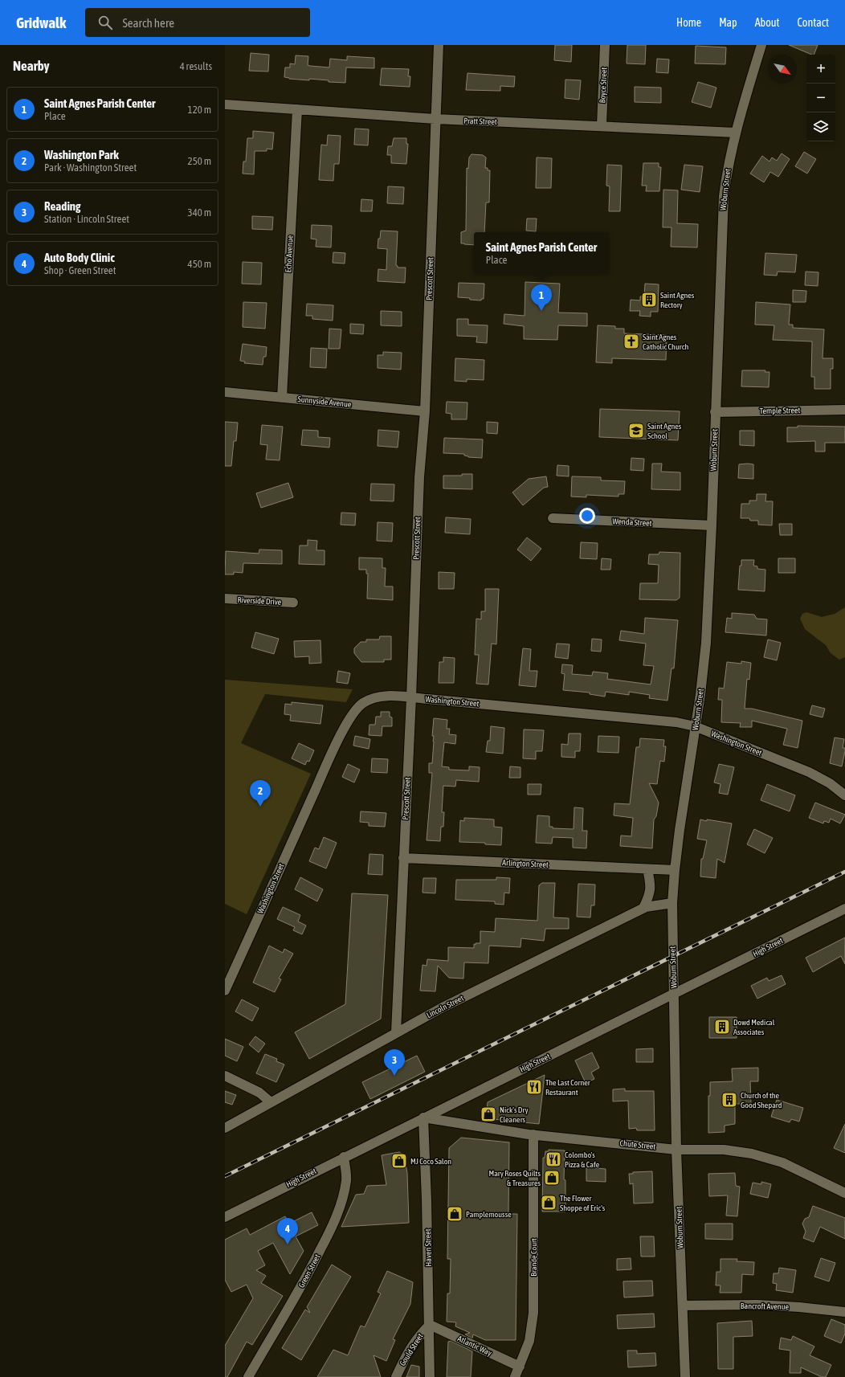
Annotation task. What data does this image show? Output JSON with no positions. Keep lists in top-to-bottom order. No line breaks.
{"streets":{"street":["Boyce Street","Pratt Street","Woburn Street","Echo Avenue","Prescott Street","Sunnyside Avenue","Temple Street","Wenda Street","Riverside Drive","Washington Street","Arlington Street","High Street","Lincoln Street","Chute Street","Haven Street","Brande Court","Green Street","Bancroft Avenue","Atlantic Way","Gould Street"]},"crossings":[["Boyce Street","Pratt Street"],["Pratt Street","Woburn Street"],["Pratt Street","Echo Avenue"],["Pratt Street","Prescott Street"],["Woburn Street","Temple Street"],["Woburn Street","Wenda Street"],["Woburn Street","Washington Street"],["Woburn Street","Arlington Street"],["Woburn Street","High Street"],["Woburn Street","Lincoln Street"],["Woburn Street","Chute Street"],["Woburn Street","Bancroft Avenue"],["Echo Avenue","Sunnyside Avenue"],["Prescott Street","Sunnyside Avenue"],["Prescott Street","Washington Street"],["Prescott Street","Arlington Street"],["Prescott Street","Lincoln Street"],["High Street","Chute Street"],["High Street","Haven Street"],["High Street","Green Street"],["Chute Street","Haven Street"],["Chute Street","Brande Court"],["Haven Street","Atlantic Way"],["Haven Street","Gould Street"],["Brande Court","Atlantic Way"],["Atlantic Way","Gould Street"]],"places":{"building":["Saint Agnes Rectory","Dowd Medical Associates","Church of the Good Shepard"],"church":["Saint Agnes Catholic Church"],"school or university":["Saint Agnes School"],"restaurant":["The Last Corner Restaurant","Colombo's Pizza & Cafe"],"shop":["Nick's Dry Cleaners","MJ Coco Salon","Mary Roses Quilts & Treasures","The Flower Shoppe of Eric's","Pamplemousse"]},"north":"bottom right","page":{"header":"Gridwalk","search":"Search here","nav":["Home","Map","About","Contact"],"heading":["Nearby","4 results"],"map_buttons":["+","−"],"list":[{"mark":"1","name":"Saint Agnes Parish Center","note":"Place","value":"120 m"},{"mark":"2","name":"Washington Park","note":"Park · Washington Street","value":"250 m"},{"mark":"3","name":"Reading","note":"Station · Lincoln Street","value":"340 m"},{"mark":"4","name":"Auto Body Clinic","note":"Shop · Green Street","value":"450 m"}],"popup":["Saint Agnes Parish Center","Place"],"pins":["1","2","3","4"]}}
